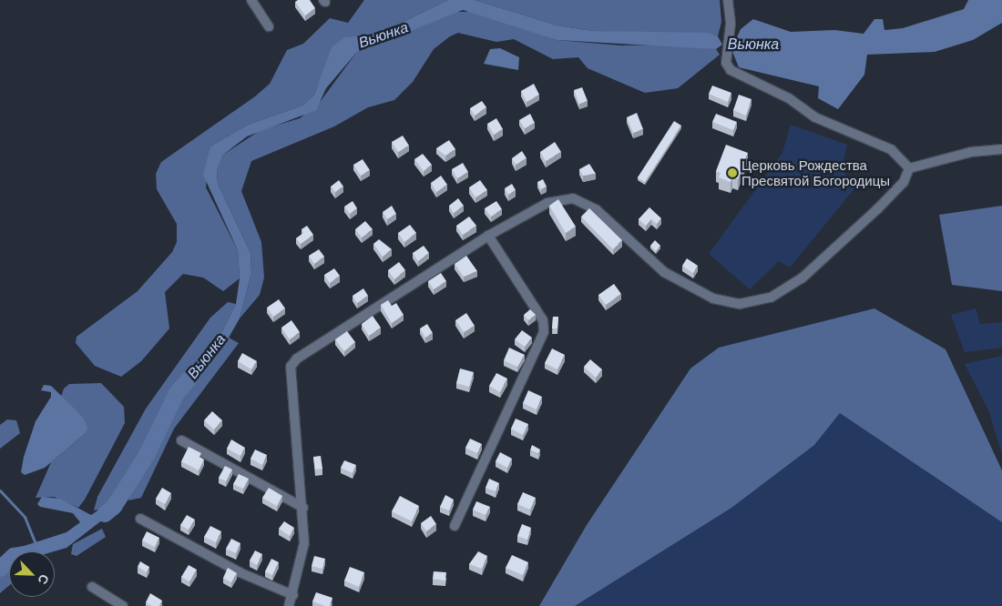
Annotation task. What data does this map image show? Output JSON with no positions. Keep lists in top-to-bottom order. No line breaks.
{"water":["Вьюнка"],"places":["Церковь Рождества Пресвятой Богородицы"],"north":"bottom right"}
